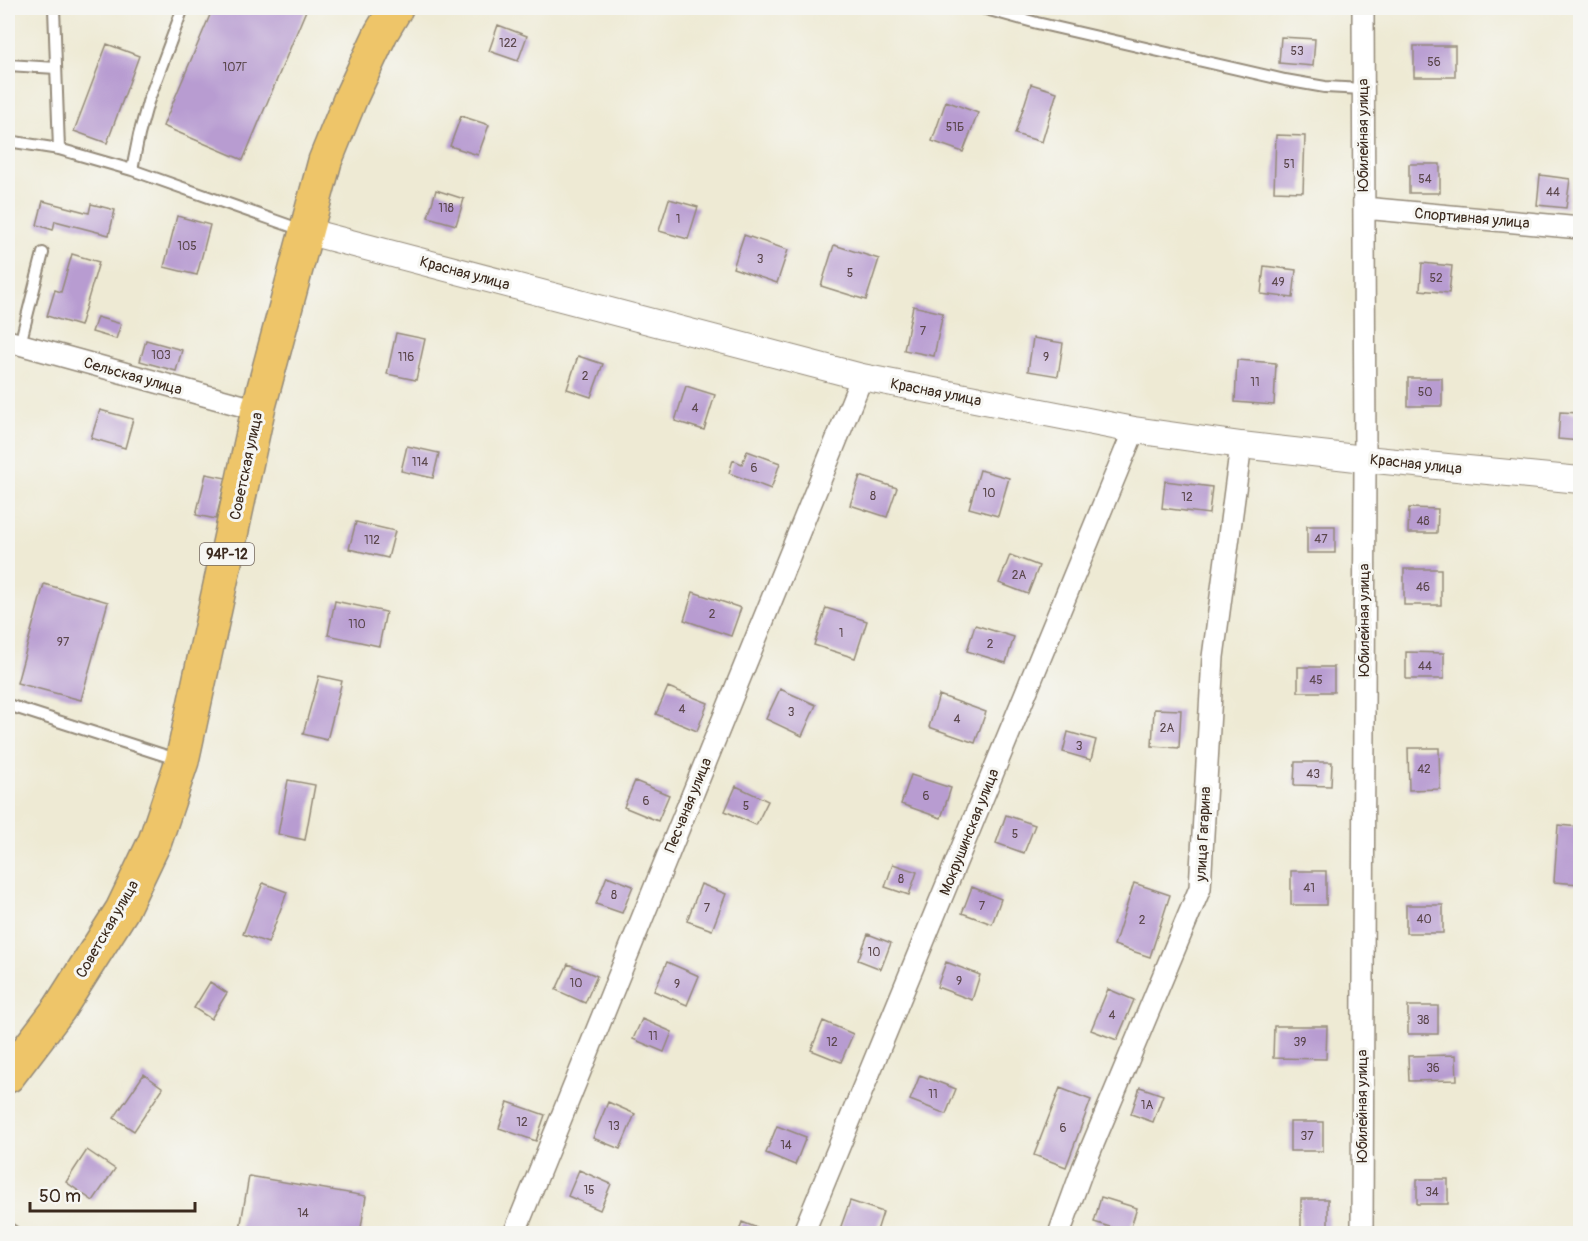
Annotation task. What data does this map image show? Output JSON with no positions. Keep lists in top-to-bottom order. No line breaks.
{"streets":{"main road":["Советская улица","94Р-12"],"street":["Юбилейная улица","Спортивная улица","Красная улица","Сельская улица","Песчаная улица","Мокрушинская улица","улица Гагарина"]},"crossings":[["Юбилейная улица","Спортивная улица"],["Юбилейная улица","Красная улица"],["Красная улица","Советская улица"],["Красная улица","Песчаная улица"],["Красная улица","Мокрушинская улица"],["Красная улица","улица Гагарина"],["Сельская улица","Советская улица"]],"house_numbers":["122","53","56","107Г","51Б","51","54","44","118","1","105","3","5","52","49","7","103","116","9","2","11","50","4","114","6","10","8","12","48","47","112","2А","46","2","110","1","97","2","44","45","4","3","4","2А","3","42","43","6","6","5","5","8","41","8","7","7","40","2","10","9","10","9","4","38","11","12","39","36","11","1А","12","13","6","37","14","15","34","14"],"scale_bar":"50 m"}
